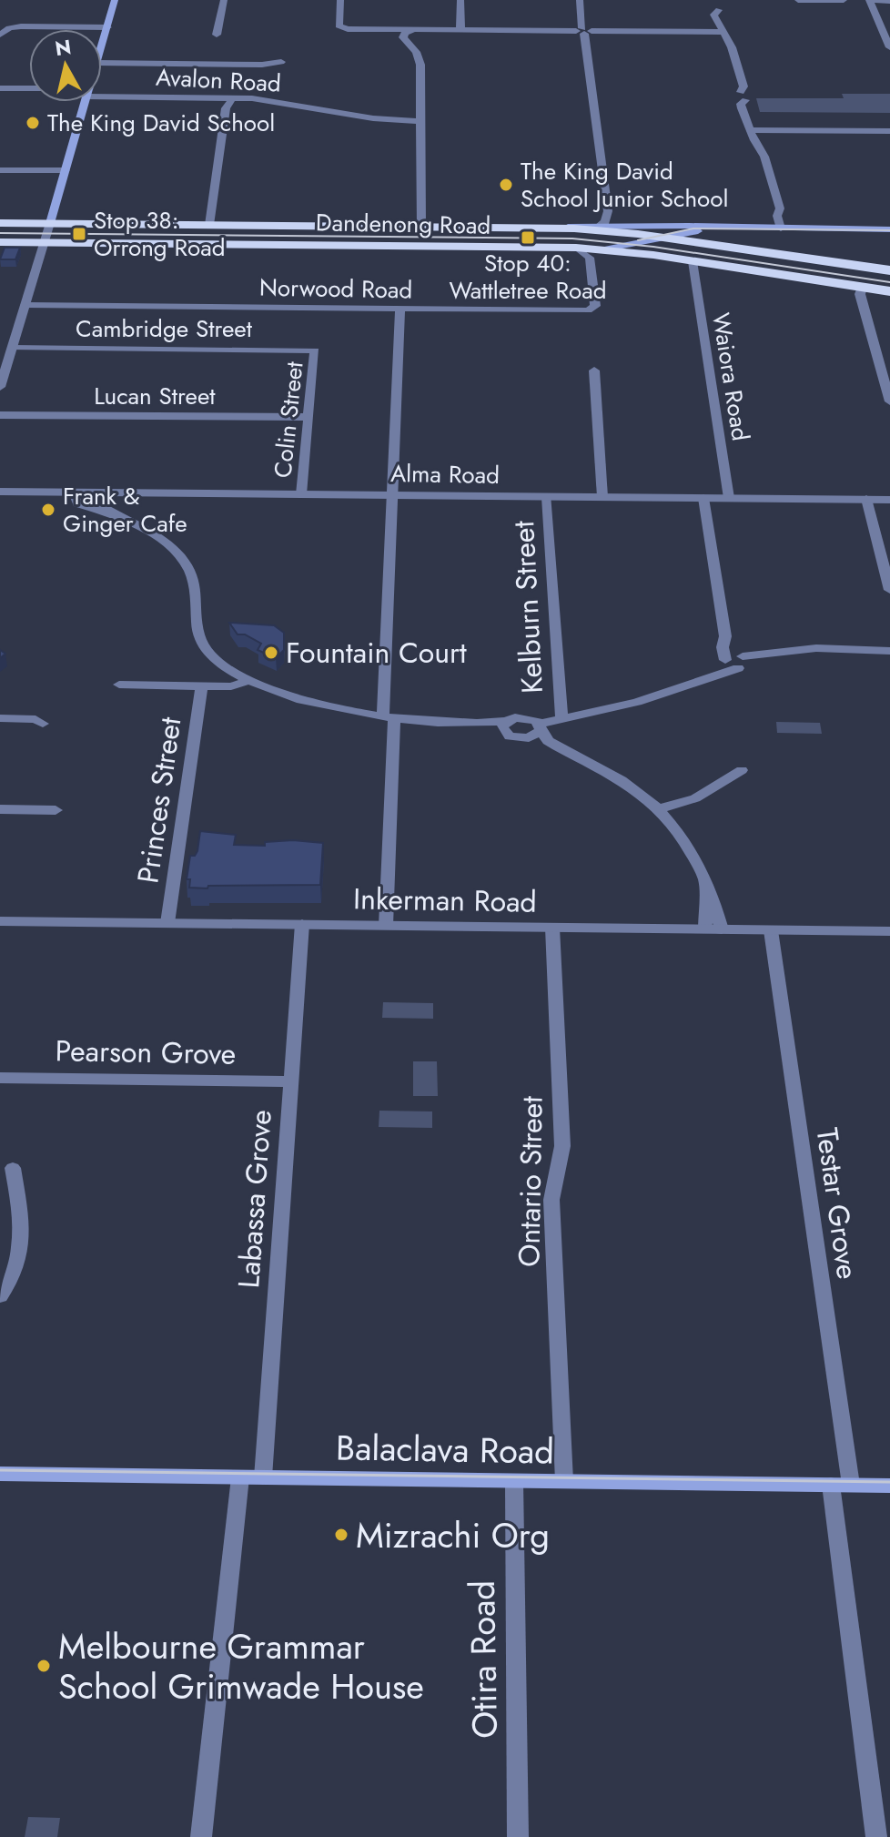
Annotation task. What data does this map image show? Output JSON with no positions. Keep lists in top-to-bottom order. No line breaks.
{"streets":{"highway":["Dandenong Road"],"main road":["Balaclava Road"],"street":["Avalon Road","Norwood Road","Cambridge Street","Waiora Road","Lucan Street","Colin Street","Alma Road","Kelburn Street","Princes Street","Inkerman Road","Pearson Grove","Ontario Street","Labassa Grove","Testar Grove","Otira Road"]},"crossings":[["Dandenong Road","Norwood Road"],["Dandenong Road","Waiora Road"],["Cambridge Street","Colin Street"],["Waiora Road","Alma Road"],["Lucan Street","Colin Street"],["Colin Street","Alma Road"],["Alma Road","Kelburn Street"],["Princes Street","Inkerman Road"],["Inkerman Road","Ontario Street"],["Inkerman Road","Labassa Grove"],["Inkerman Road","Testar Grove"],["Pearson Grove","Labassa Grove"],["Ontario Street","Balaclava Road"],["Labassa Grove","Balaclava Road"],["Testar Grove","Balaclava Road"],["Balaclava Road","Otira Road"]],"places":{"other":["The King David School","The King David School Junior School","Frank & Ginger Cafe","Fountain Court","Mizrachi Org","Melbourne Grammar School Grimwade House"],"transit":["Stop 38: Orrong Road","Stop 40: Wattletree Road"]},"north":"top"}
